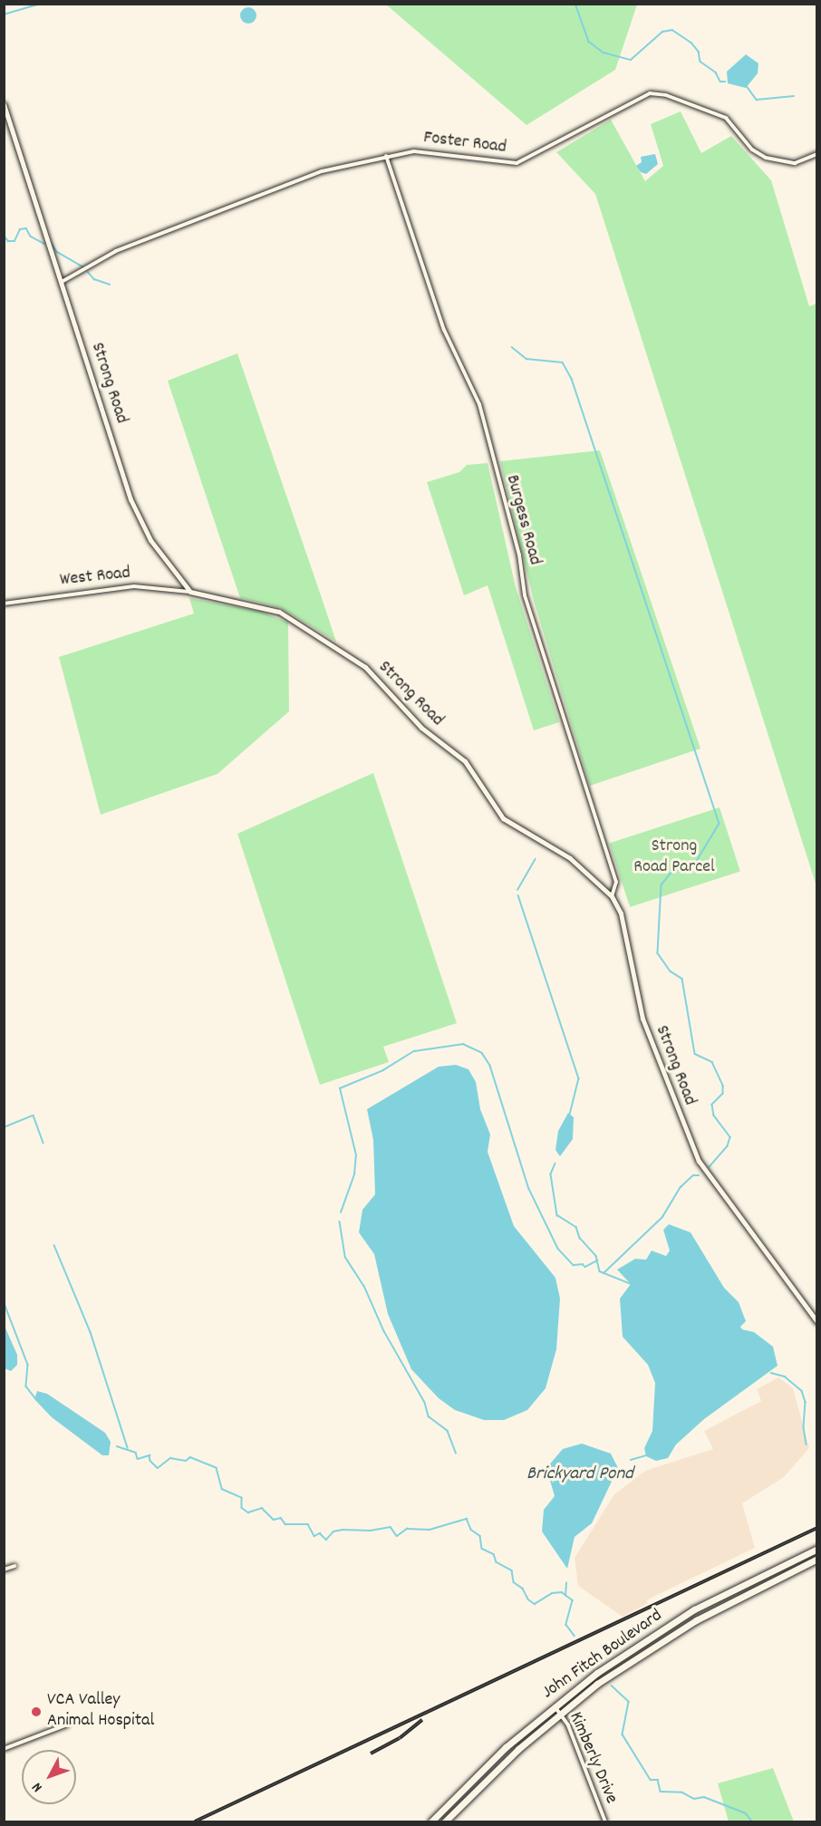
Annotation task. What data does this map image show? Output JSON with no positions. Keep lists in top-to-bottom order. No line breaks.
{"streets":{"highway":["John Fitch Boulevard"],"street":["Foster Road","Strong Road","Burgess Road","West Road","Kimberly Drive"]},"crossings":[["Foster Road","Strong Road"],["Foster Road","Burgess Road"],["Strong Road","Burgess Road"],["Strong Road","West Road"],["John Fitch Boulevard","Kimberly Drive"]],"water":["Brickyard Pond"],"parks":["Strong Road Parcel"],"places":["VCA Valley Animal Hospital"],"north":"bottom left"}
